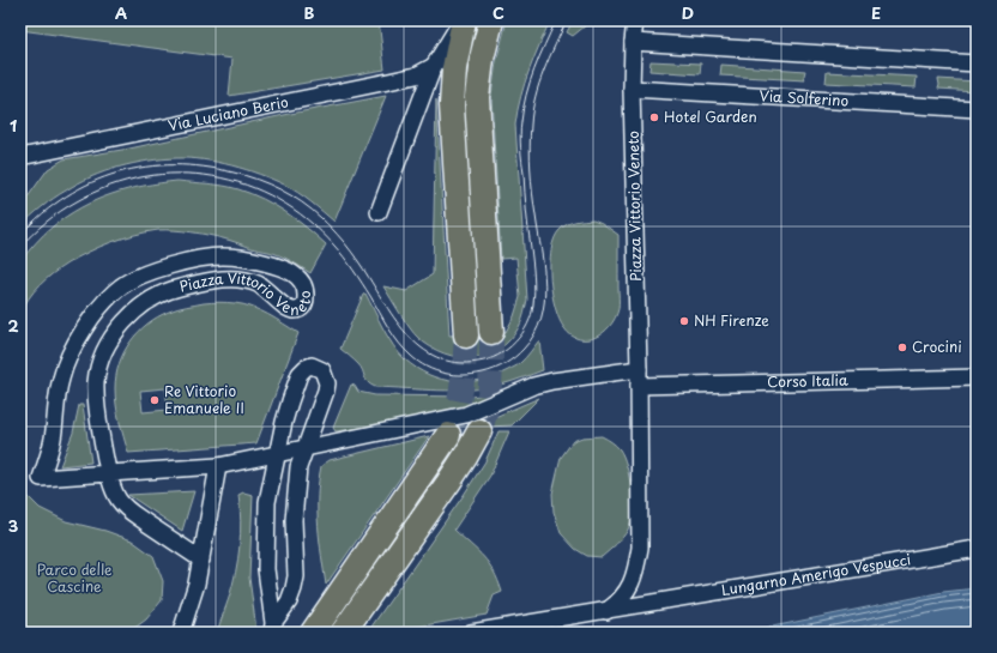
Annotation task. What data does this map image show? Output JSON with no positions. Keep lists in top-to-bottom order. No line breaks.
{"streets":{"street":["Via Solferino","Via Luciano Berio","Piazza Vittorio Veneto","Corso Italia","Lungarno Amerigo Vespucci"]},"crossings":[["Via Solferino","Piazza Vittorio Veneto"],["Piazza Vittorio Veneto","Corso Italia"],["Piazza Vittorio Veneto","Lungarno Amerigo Vespucci"]],"parks":["Parco delle Cascine"],"places":["Hotel Garden","NH Firenze","Crocini","Re Vittorio Emanuele II"],"grid":{"columns":["A","B","C","D","E"],"rows":["1","2","3"]}}
